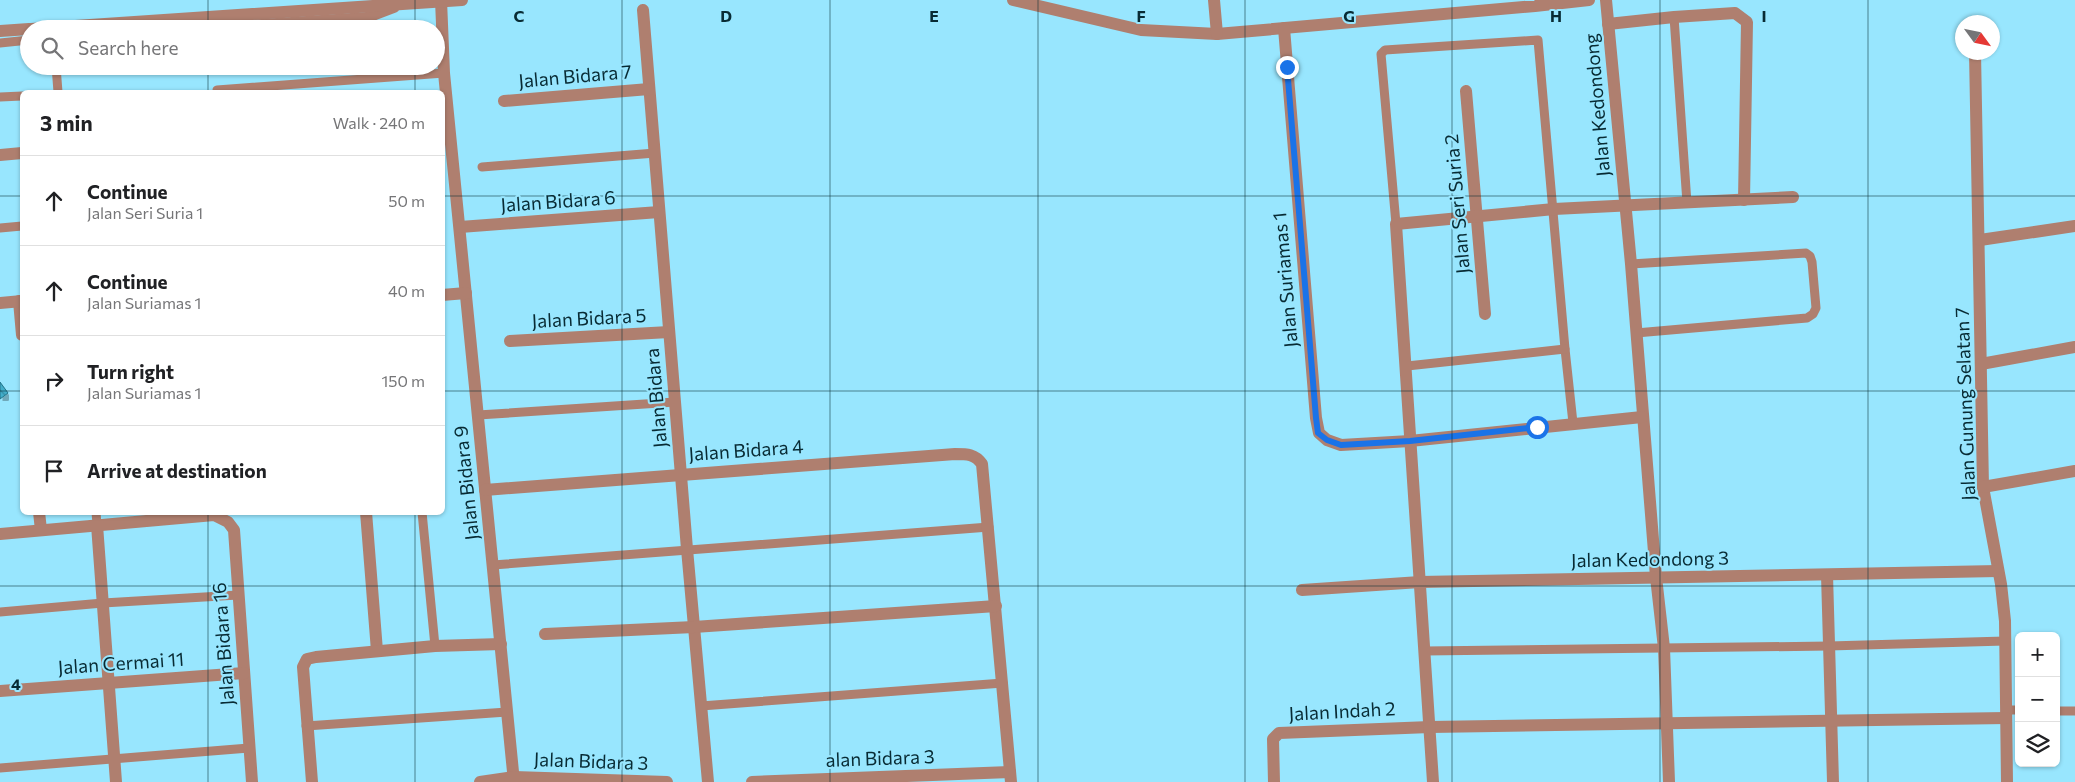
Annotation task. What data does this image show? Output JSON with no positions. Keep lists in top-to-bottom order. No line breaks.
{"streets":{"street":["Jalan Bidara 7","Jalan Kedondong","Jalan Bidara 6","Jalan Seri Suria 2","Jalan Suriamas 1","Jalan Bidara 5","Jalan Bidara","Jalan Gunung Selatan 7","Jalan Bidara 4","Jalan Bidara 9","Jalan Kedondong 3","Jalan Bidara 16","Jalan Cermai 11","Jalan Indah 2","alan Bidara 3","Jalan Bidara 3"]},"crossings":[["Jalan Bidara 7","Jalan Bidara"],["Jalan Kedondong","Jalan Kedondong 3"],["Jalan Kedondong","Jalan Indah 2"],["Jalan Bidara 6","Jalan Bidara"],["Jalan Bidara 6","Jalan Bidara 9"],["Jalan Bidara 5","Jalan Bidara"],["Jalan Bidara","Jalan Bidara 4"],["Jalan Gunung Selatan 7","Jalan Kedondong 3"],["Jalan Gunung Selatan 7","Jalan Indah 2"],["Jalan Bidara 4","Jalan Bidara 9"],["Jalan Bidara 9","Jalan Bidara 3"],["Jalan Bidara 16","Jalan Cermai 11"]],"north":"bottom right","page":{"search":"Search here","heading":["3 min","Walk · 240 m"],"list":[["Continue","Jalan Seri Suria 1","50 m"],["Continue","Jalan Suriamas 1","40 m"],["Turn right","Jalan Suriamas 1","150 m"],"Arrive at destination"],"map_buttons":["+","−"]},"grid":{"columns":["C","D","E","F","G","H","I"],"rows":["4"]}}
